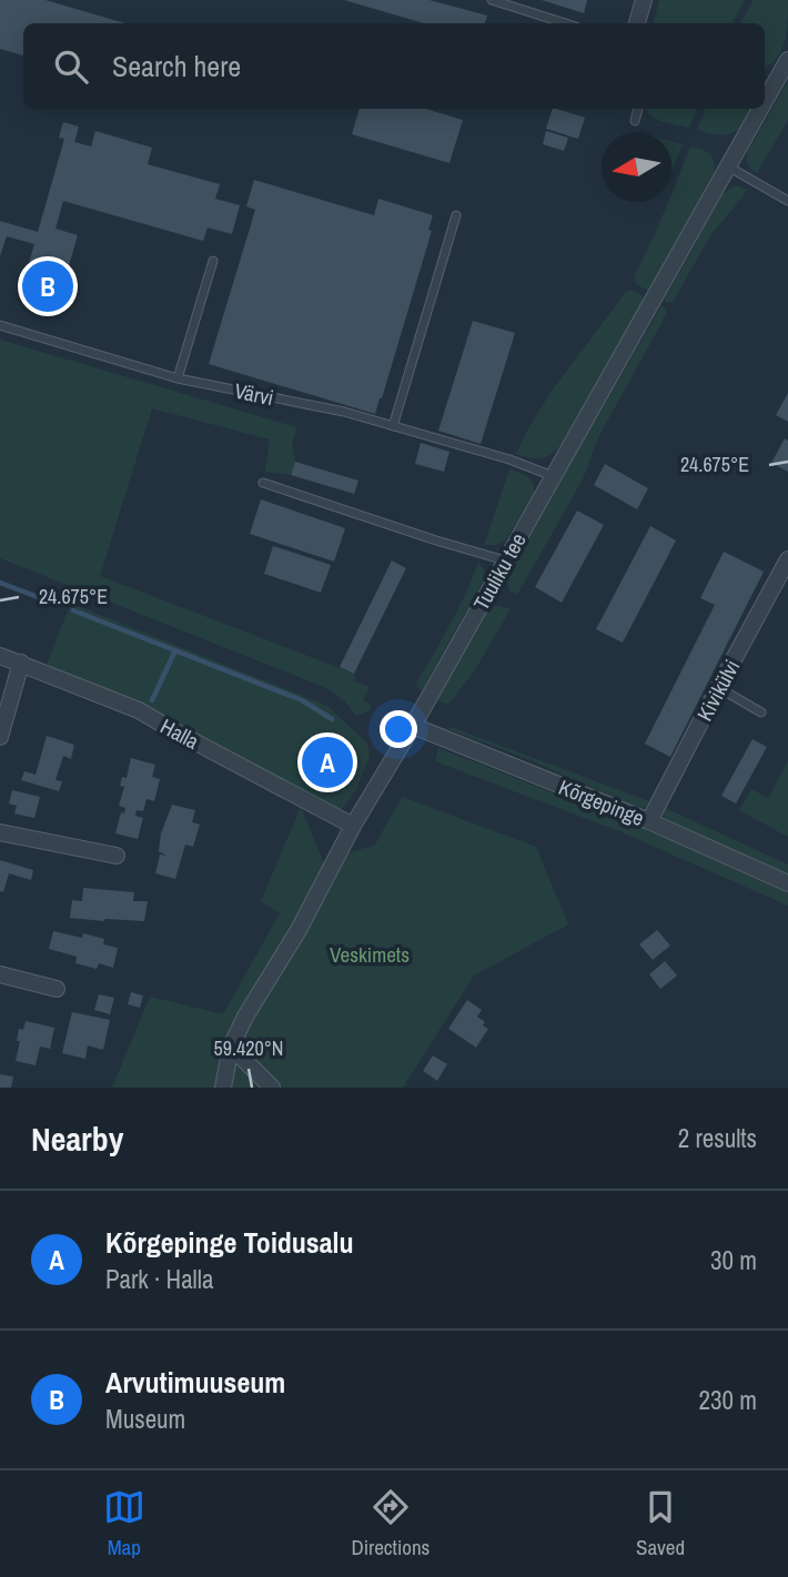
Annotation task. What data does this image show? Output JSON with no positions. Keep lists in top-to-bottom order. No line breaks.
{"streets":{"street":["Tuuliku tee","Kivikülvi","Halla","Kõrgepinge"],"lane":["Värvi"]},"crossings":[["Värvi","Tuuliku tee"],["Tuuliku tee","Halla"],["Tuuliku tee","Kõrgepinge"],["Kivikülvi","Kõrgepinge"]],"parks":["Veskimets"],"north":"left","page":{"search":"Search here","pins":["B","A"],"heading":["Nearby","2 results"],"list":[{"mark":"A","name":"Kõrgepinge Toidusalu","note":"Park · Halla","value":"30 m"},{"mark":"B","name":"Arvutimuuseum","note":"Museum","value":"230 m"}],"nav":["Map","Directions","Saved"]},"coordinates":["24.675°E","59.420°N"]}
